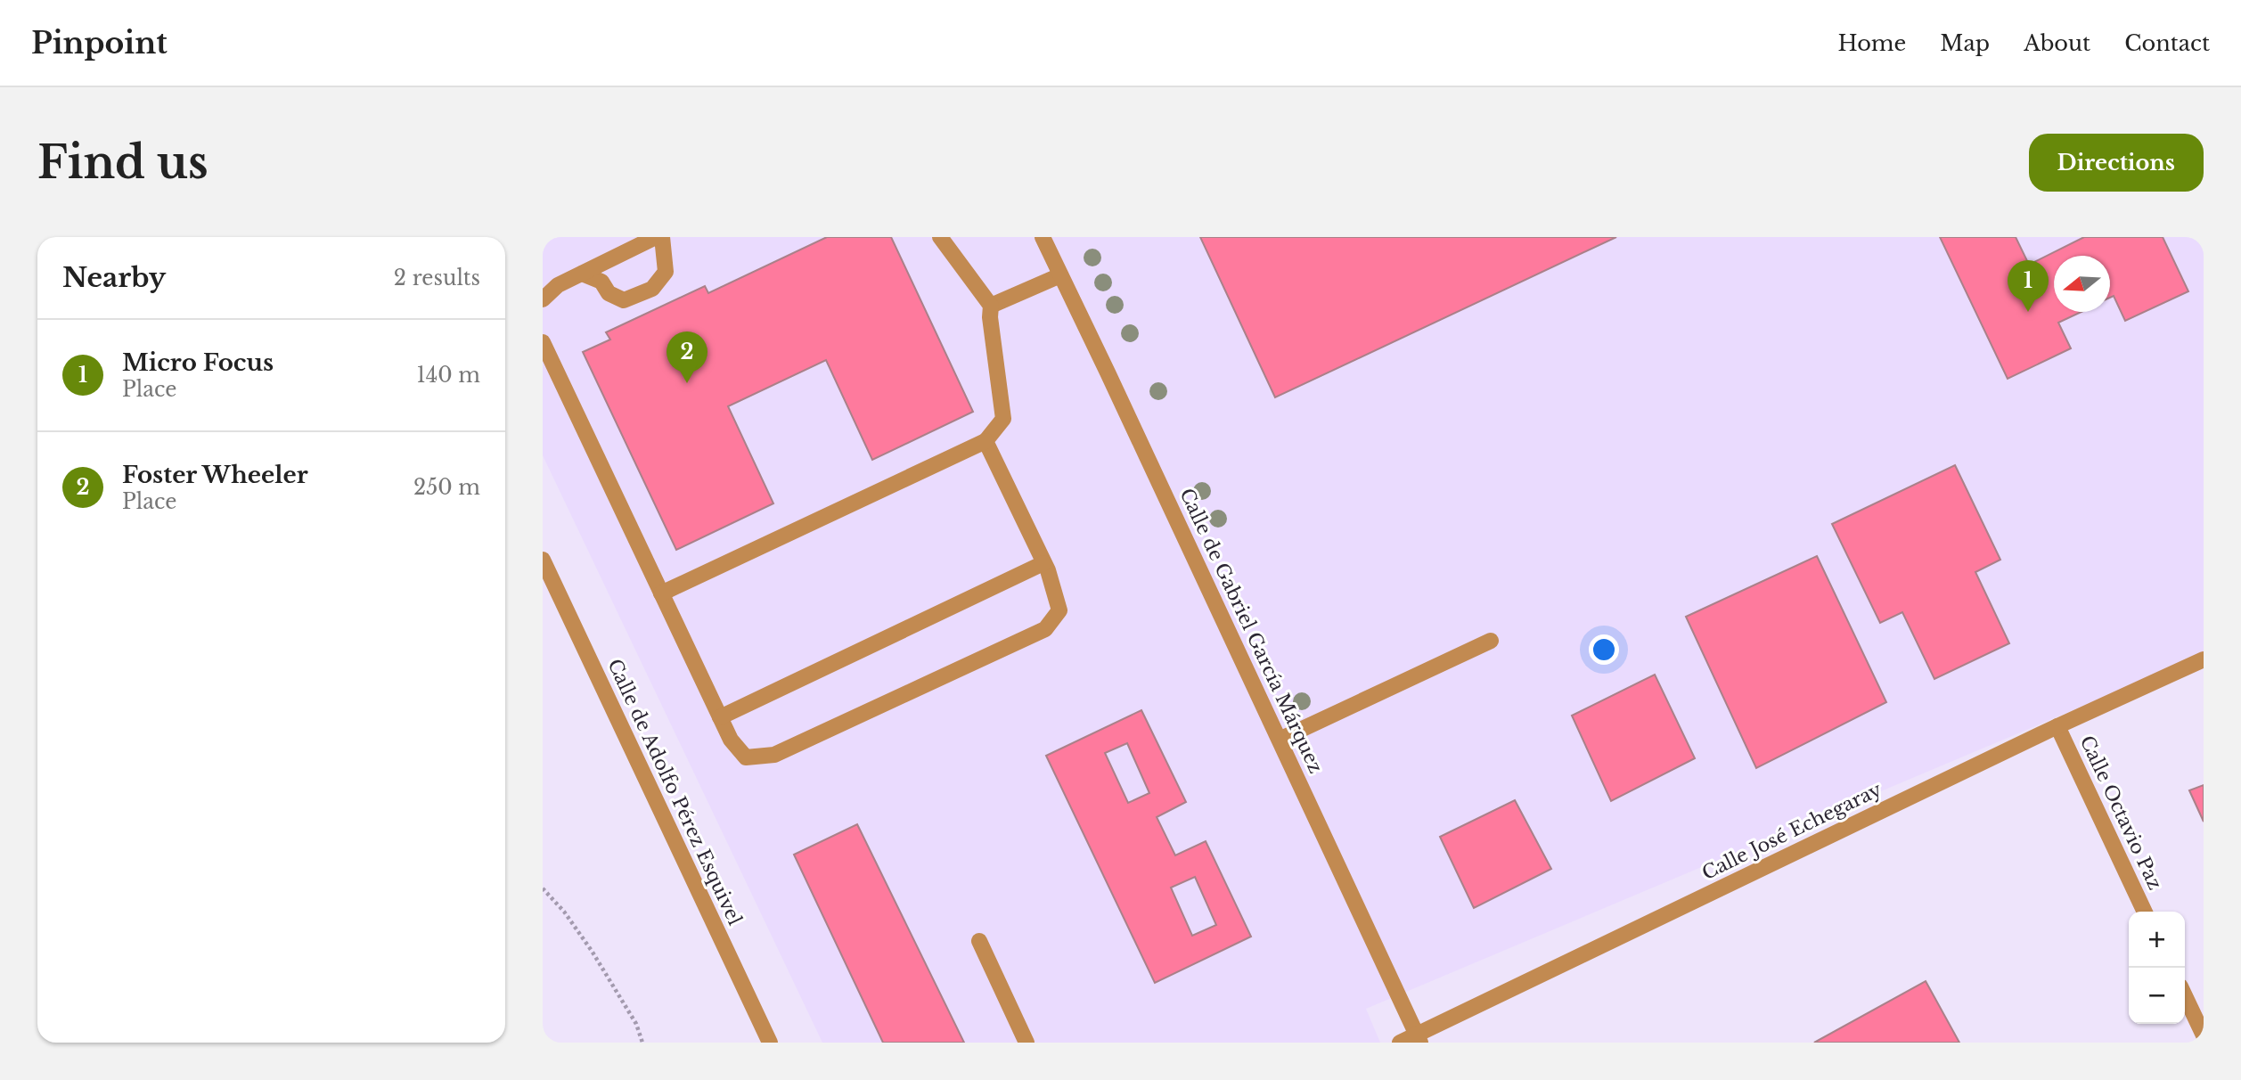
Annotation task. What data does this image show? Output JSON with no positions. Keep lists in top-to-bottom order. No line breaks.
{"streets":{"street":["Calle de Gabriel García Márquez","Calle de Adolfo Pérez Esquivel","Calle Octavio Paz","Calle José Echegaray"]},"crossings":[["Calle de Gabriel García Márquez","Calle José Echegaray"],["Calle Octavio Paz","Calle José Echegaray"]],"north":"left","page":{"header":"Pinpoint","nav":["Home","Map","About","Contact"],"buttons":"Directions","title":"Find us","heading":["Nearby","2 results"],"pins":["1","2"],"list":[{"mark":"1","name":"Micro Focus","note":"Place","value":"140 m"},{"mark":"2","name":"Foster Wheeler","note":"Place","value":"250 m"}],"map_buttons":["+","−"]}}
